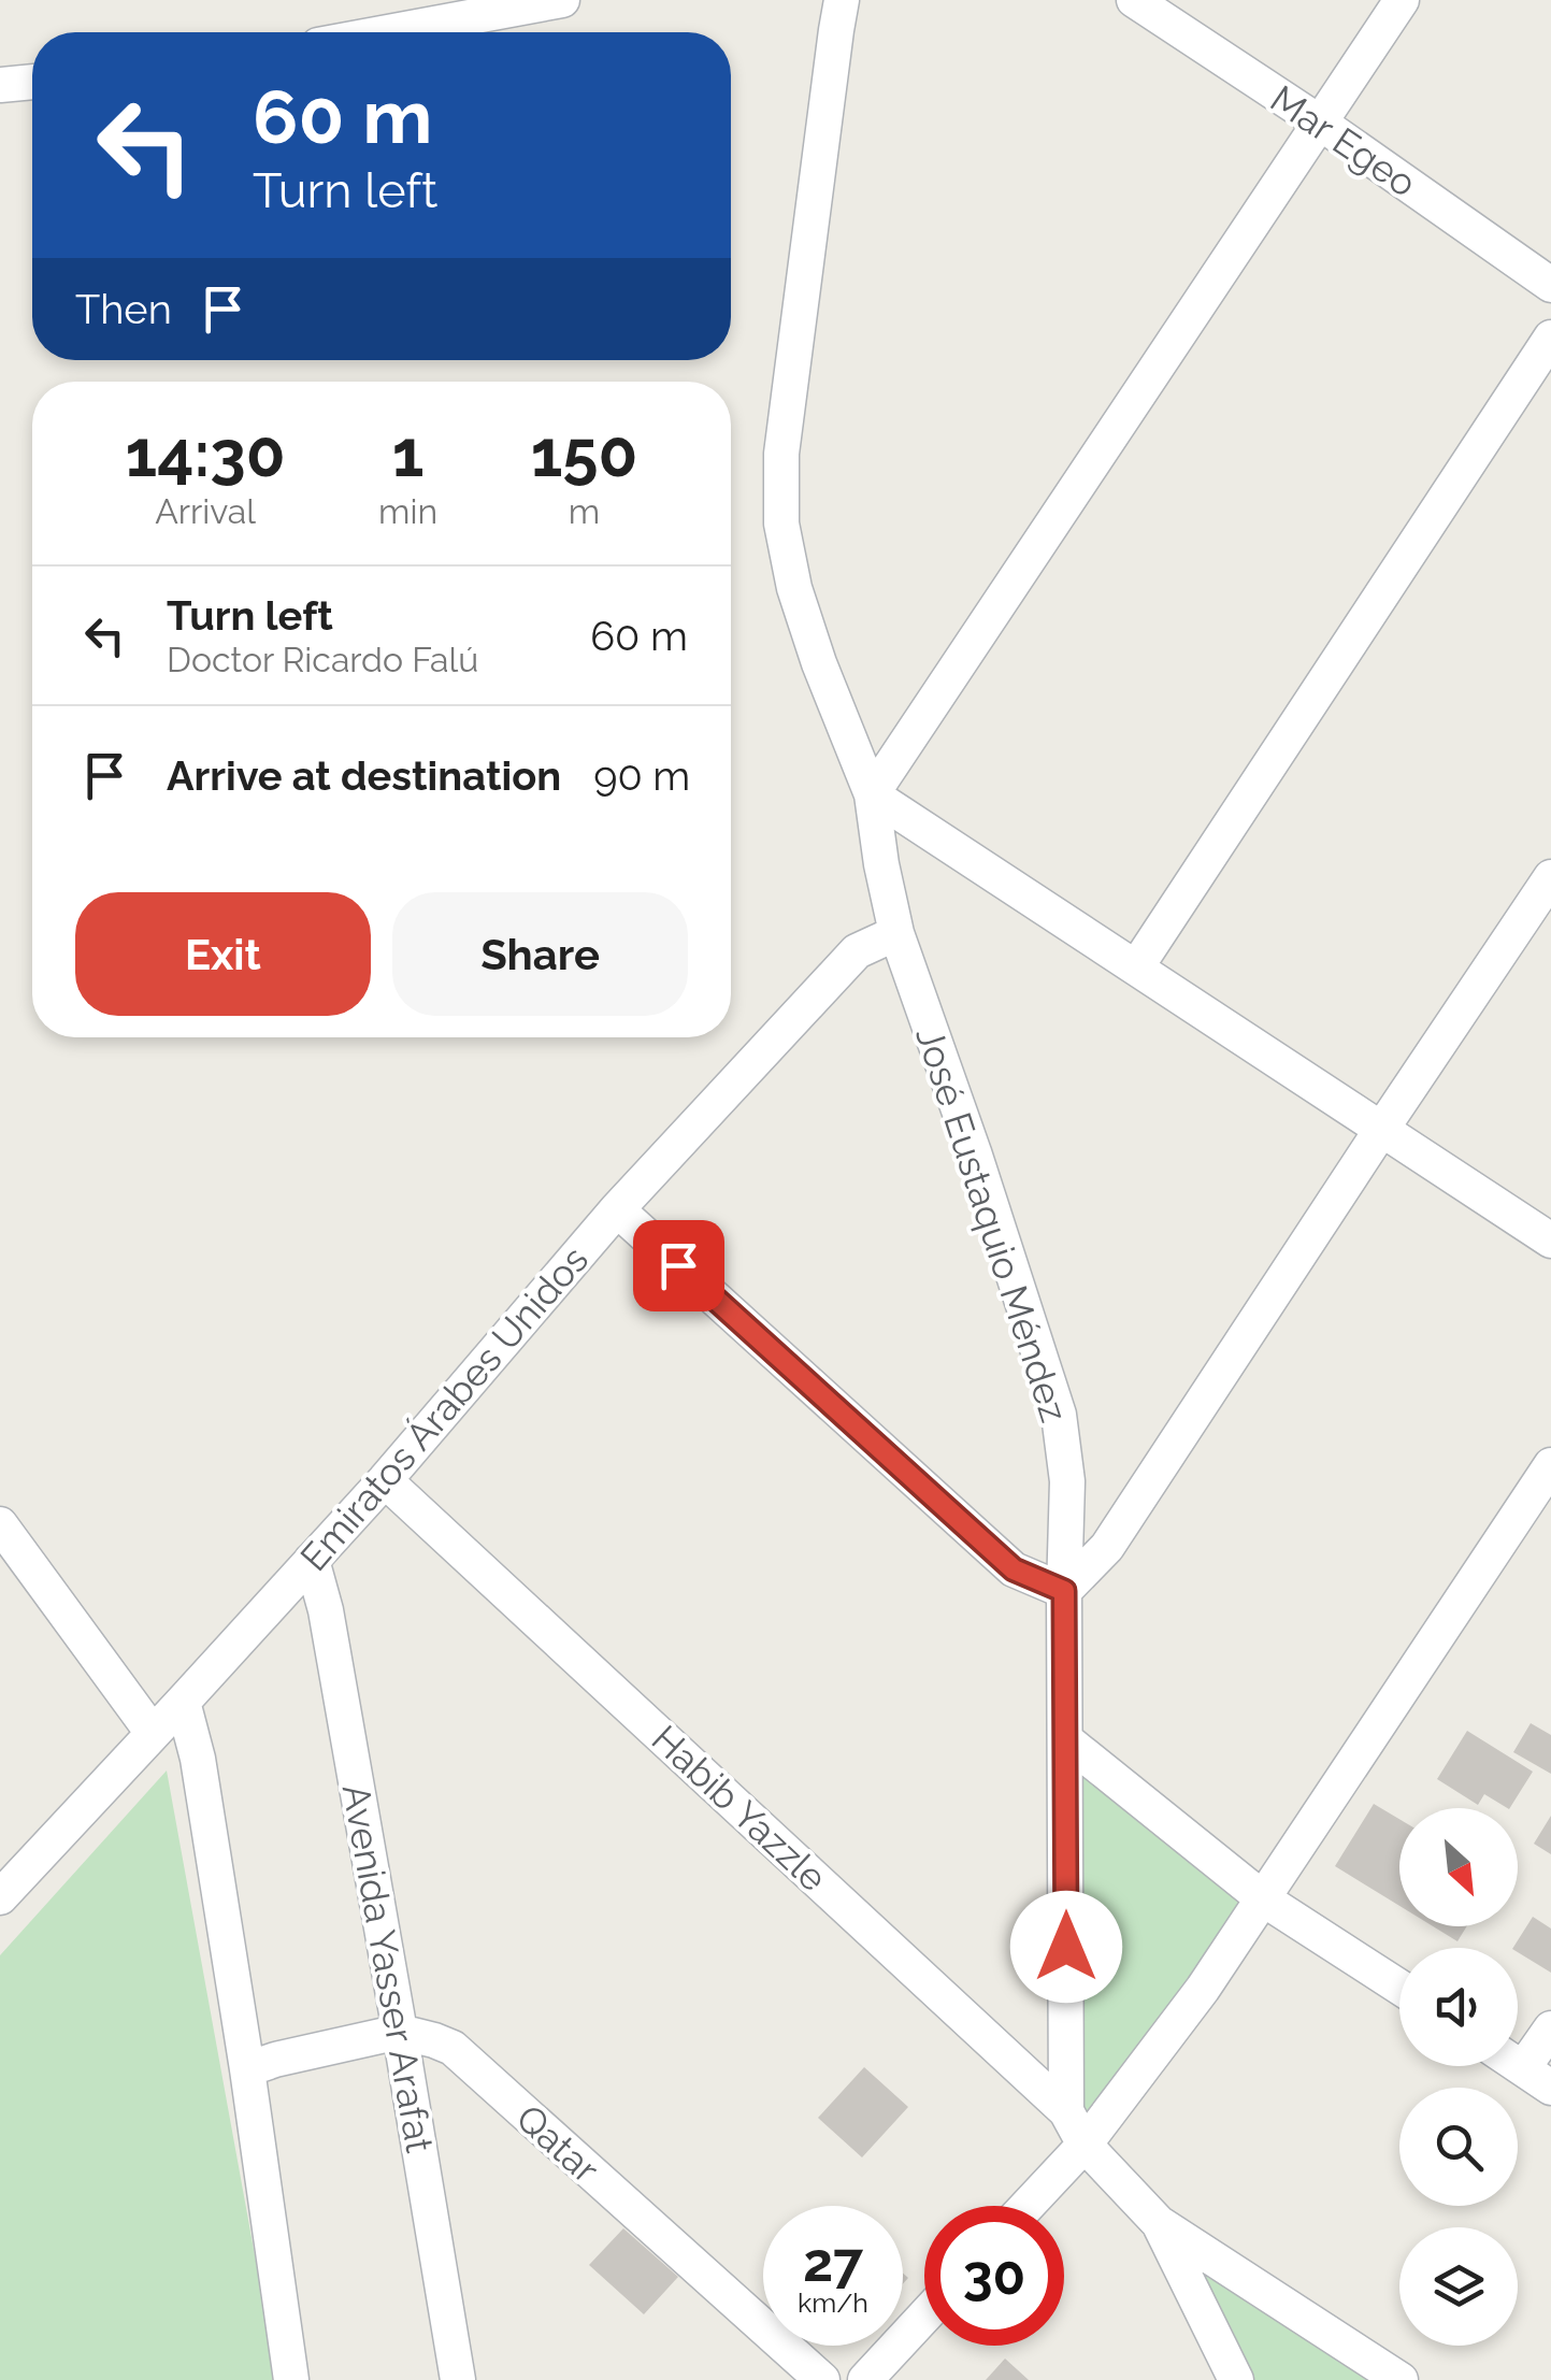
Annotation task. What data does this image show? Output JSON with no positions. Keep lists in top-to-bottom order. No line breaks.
{"streets":{"street":["Mar Egeo","José Eustaquio Méndez","Emiratos Árabes Unidos","Habib Yazzle","Avenida Yasser Arafat","Qatar"]},"crossings":[["José Eustaquio Méndez","Emiratos Árabes Unidos"],["José Eustaquio Méndez","Habib Yazzle"],["Emiratos Árabes Unidos","Habib Yazzle"],["Emiratos Árabes Unidos","Avenida Yasser Arafat"],["Avenida Yasser Arafat","Qatar"]],"north":"bottom right","page":{"turn":["60 m","Turn left"],"then":"Then","eta":["14:30","Arrival","1","min","150","m"],"list":[{"name":"Turn left","note":"Doctor Ricardo Falú","value":"60 m"},{"name":"Arrive at destination","value":"90 m"}],"buttons":["Exit","Share"],"speed":"27 km/h","limit":"30"}}
